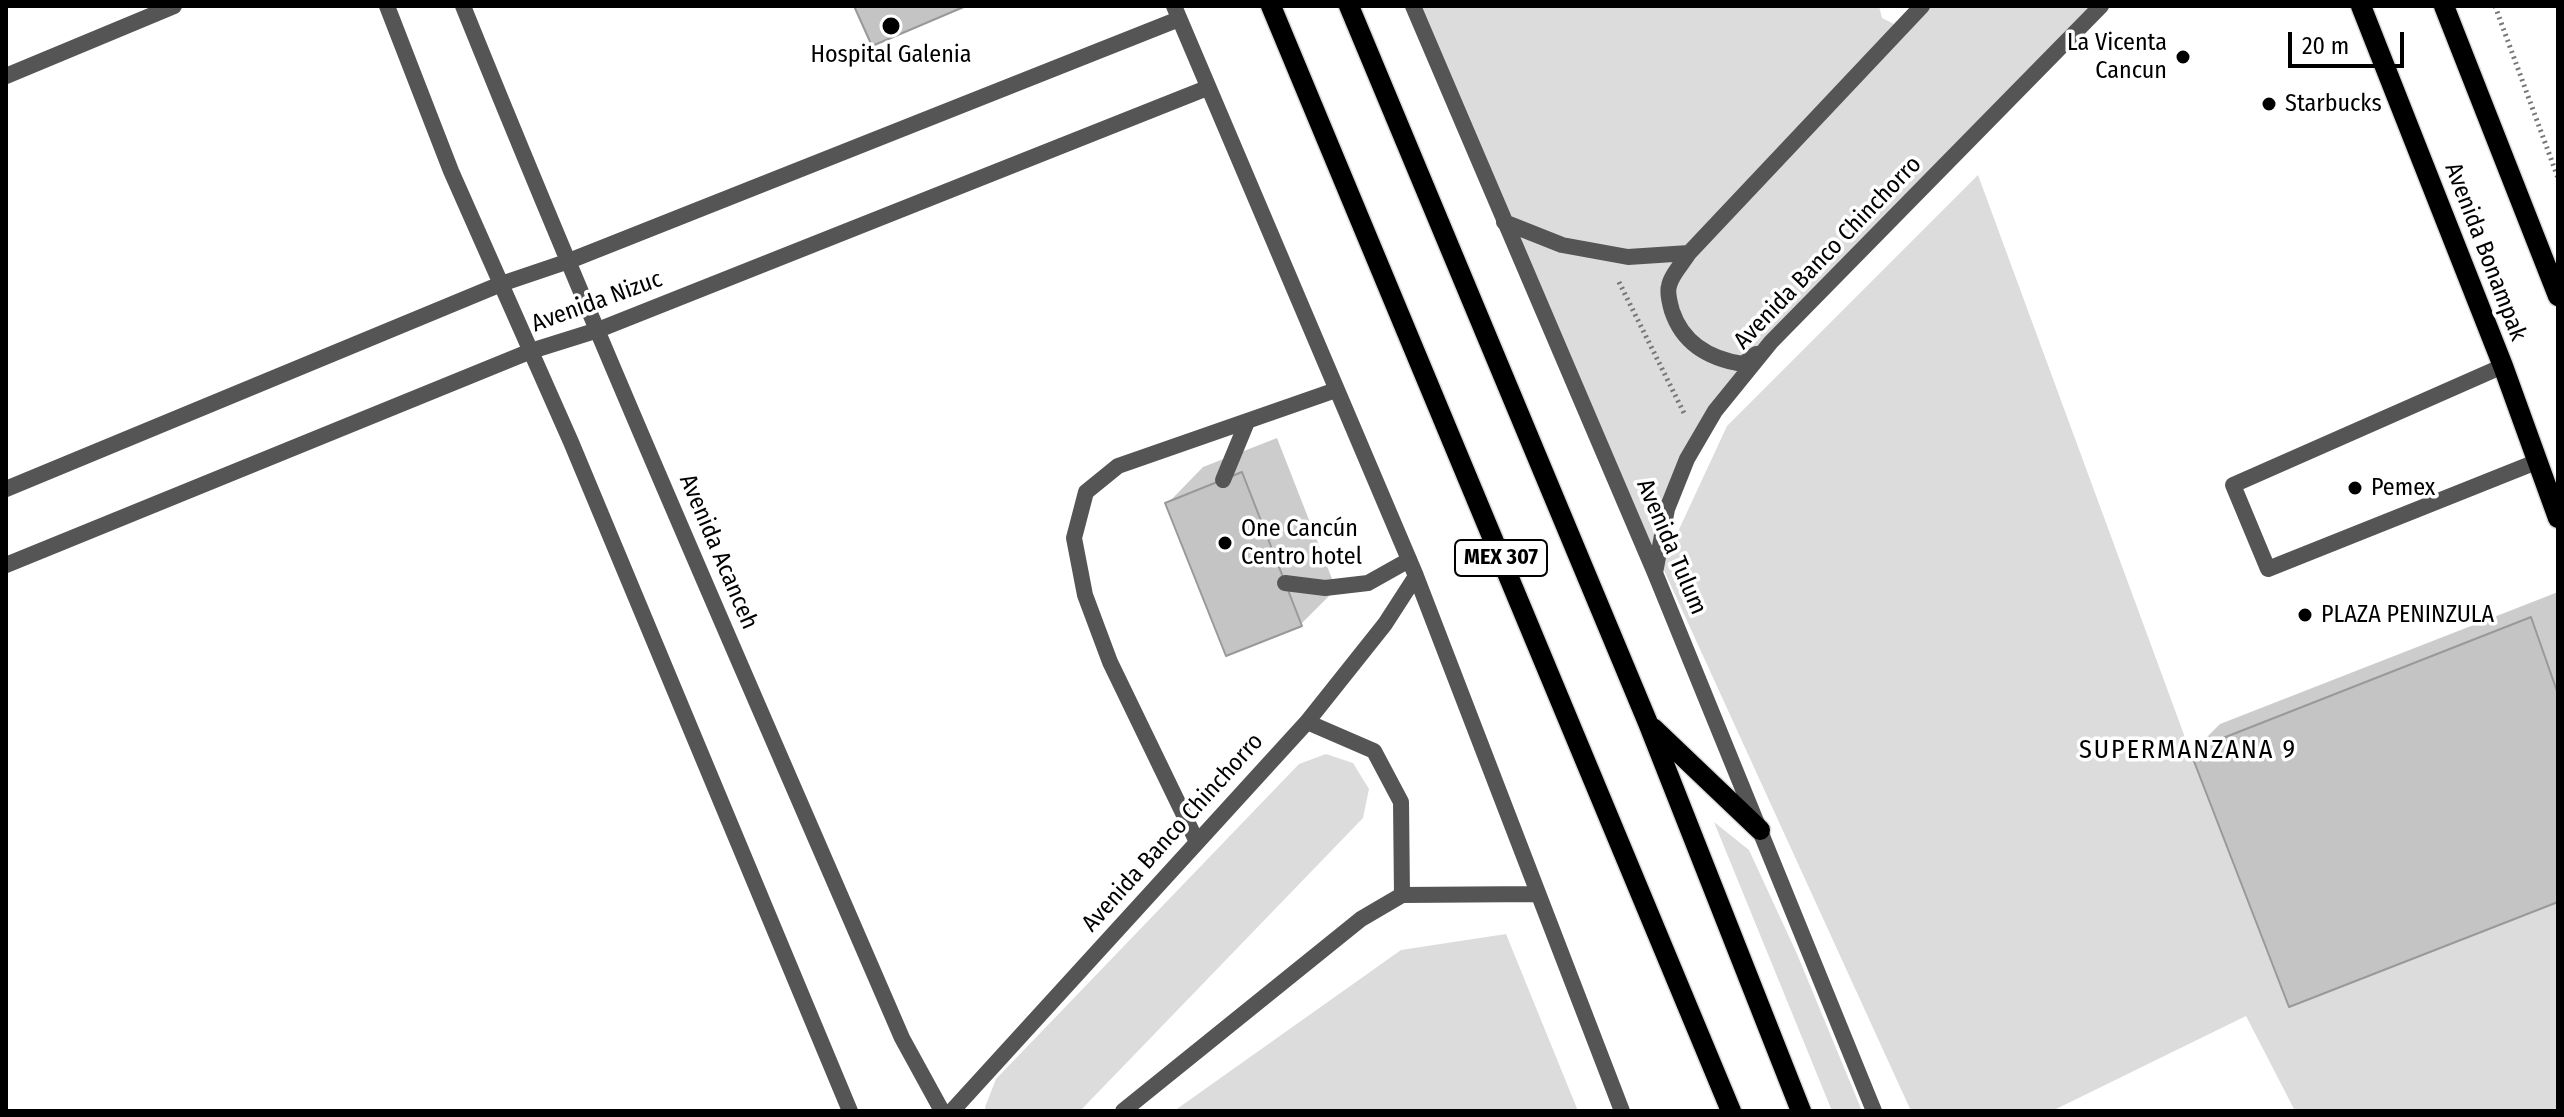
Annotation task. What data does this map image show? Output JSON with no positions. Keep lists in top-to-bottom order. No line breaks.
{"streets":{"main road":["Avenida Bonampak","MEX 307"],"street":["Avenida Banco Chinchorro","Avenida Nizuc","Avenida Tulum","Avenida Acanceh"]},"crossings":[["Avenida Banco Chinchorro","Avenida Tulum"],["Avenida Nizuc","Avenida Acanceh"]],"districts":["SUPERMANZANA 9"],"places":["Hospital Galenia","La Vicenta Cancun","Starbucks","Pemex","One Cancún Centro hotel","PLAZA PENINZULA"],"scale_bar":"20 m"}
